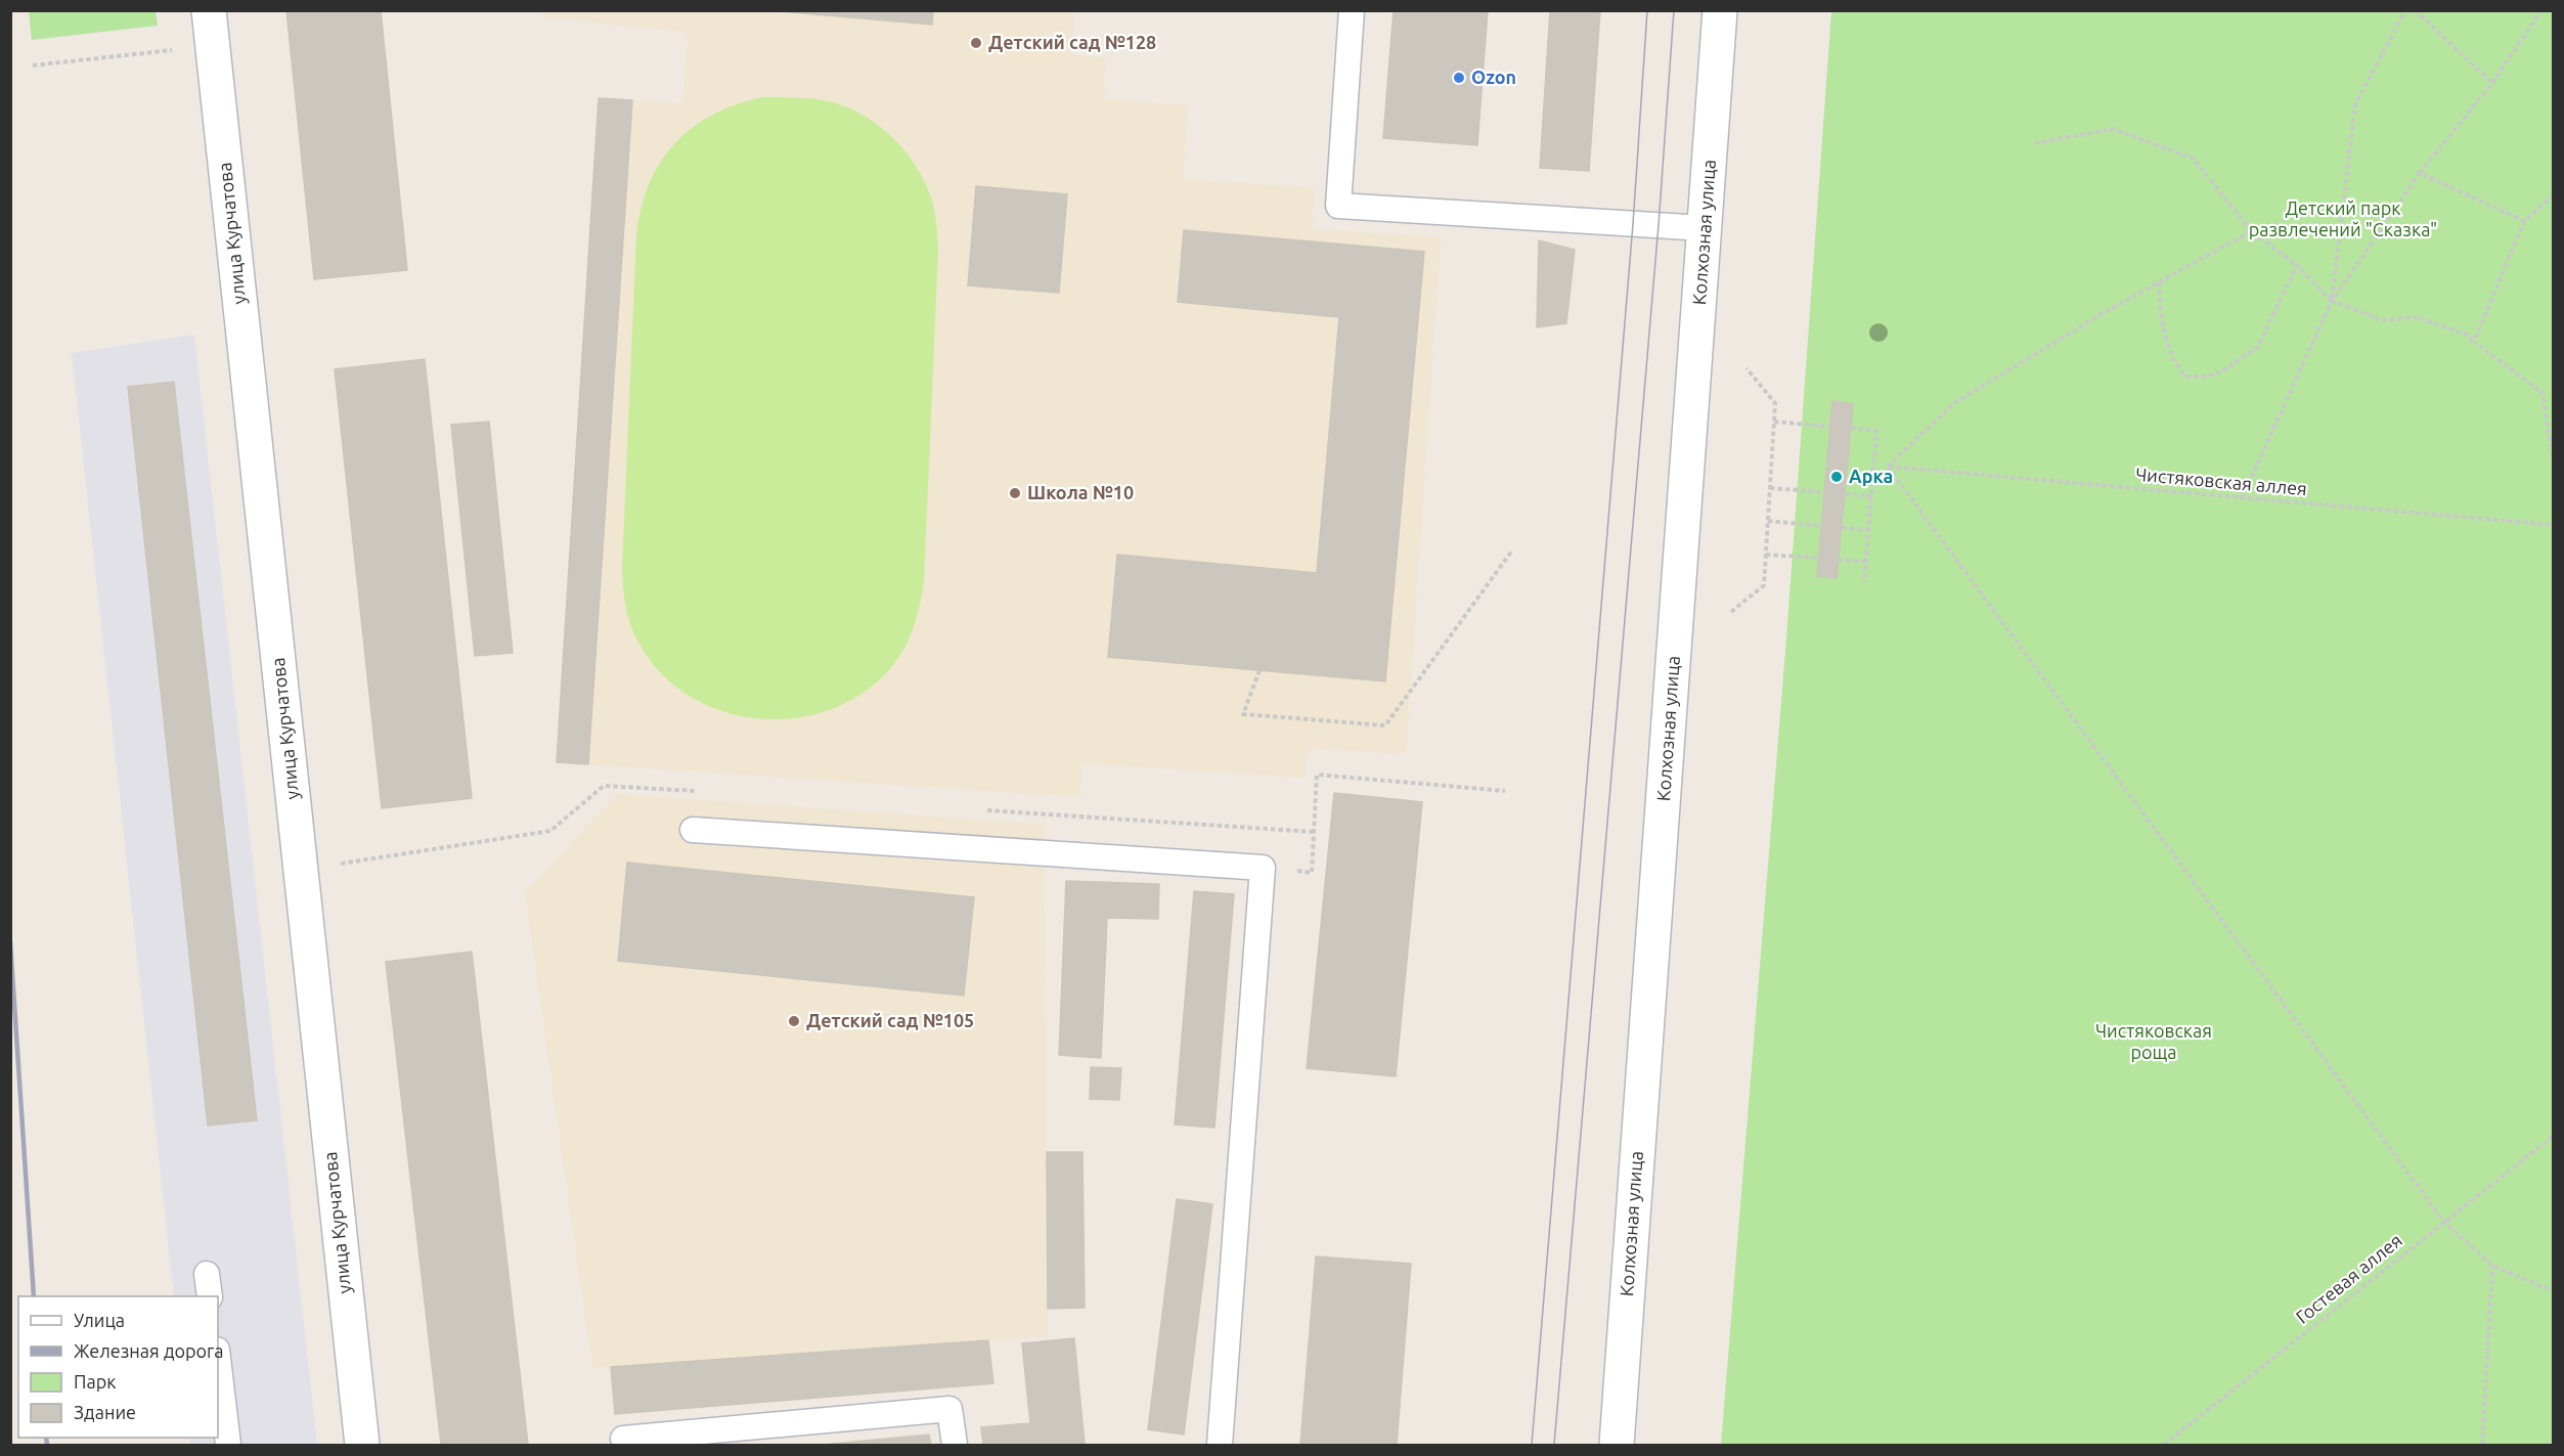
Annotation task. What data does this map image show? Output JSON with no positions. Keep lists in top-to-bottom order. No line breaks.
{"streets":{"street":["Колхозная улица","улица Курчатова"],"path":["Чистяковская аллея","Гостевая аллея"]},"parks":["Детский парк развлечений \"Сказка\"","Чистяковская роща"],"places":["Детский сад №128","Ozon","Арка","Школа №10","Детский сад №105"],"legend":["Улица","Железная дорога","Парк","Здание"]}
